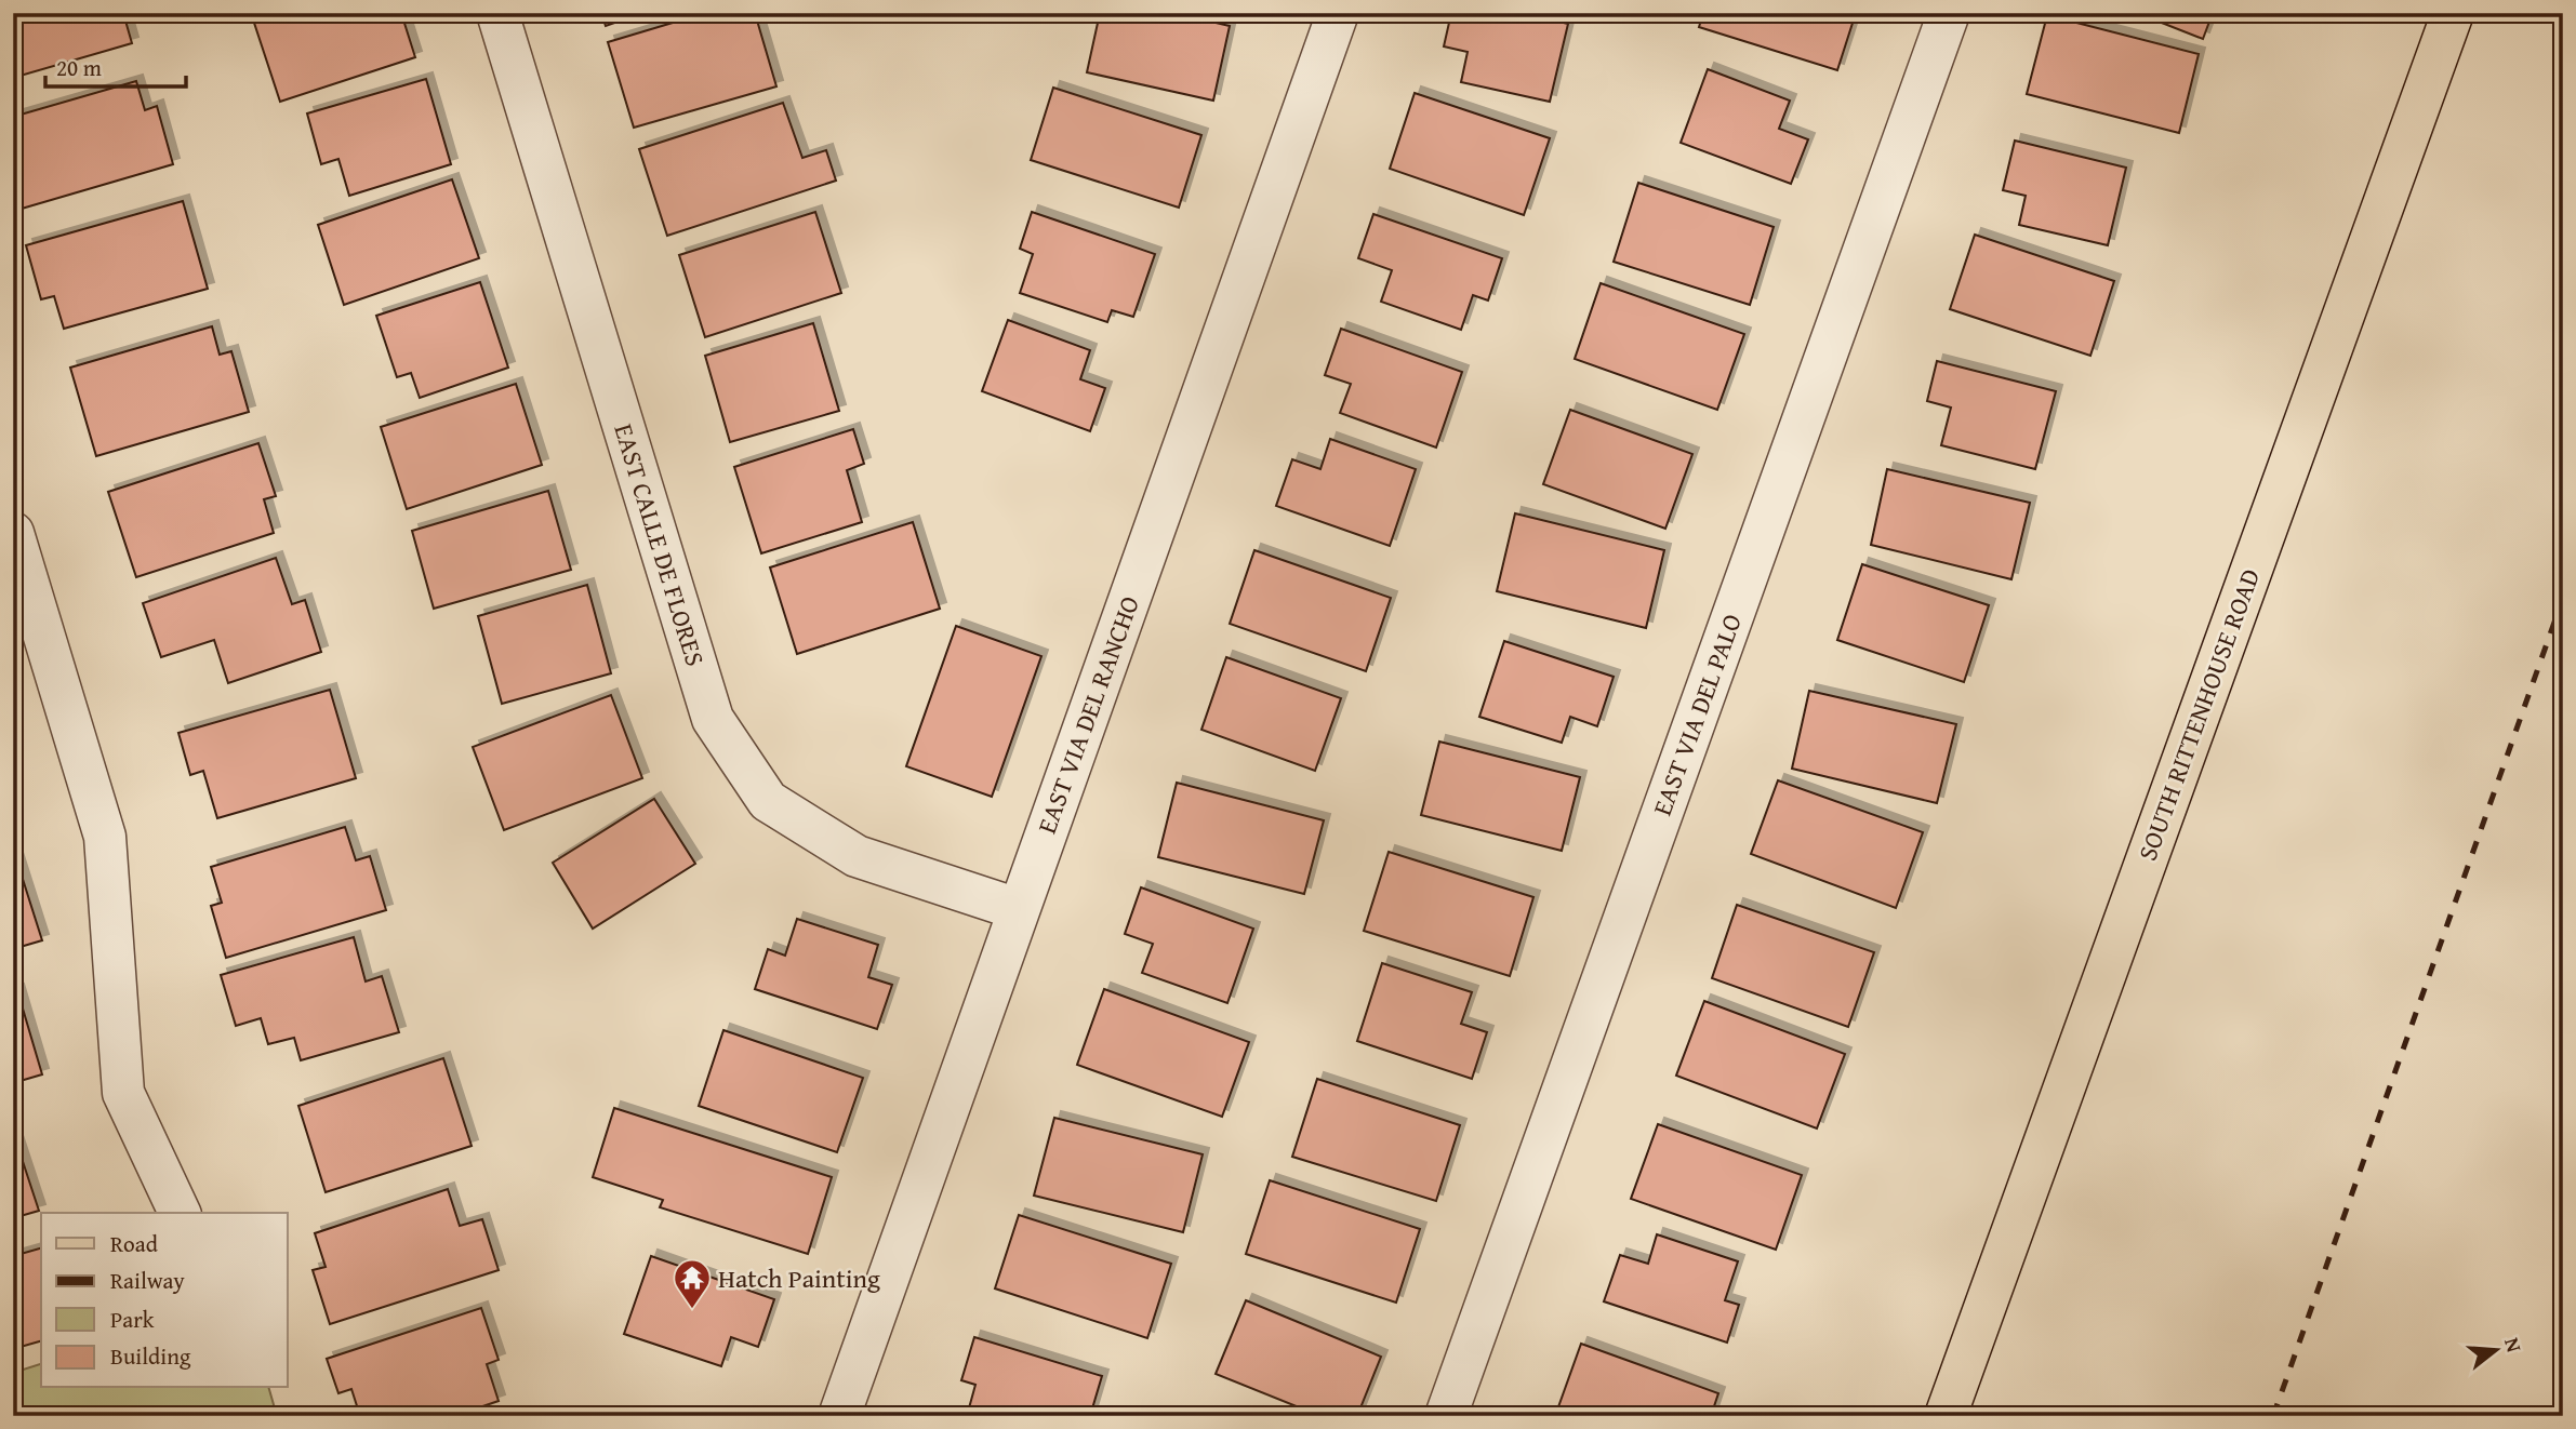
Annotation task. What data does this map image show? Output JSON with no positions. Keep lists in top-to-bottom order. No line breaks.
{"streets":{"main road":["SOUTH RITTENHOUSE ROAD"],"street":["EAST CALLE DE FLORES","EAST VIA DEL RANCHO","EAST VIA DEL PALO"]},"crossings":[["EAST CALLE DE FLORES","EAST VIA DEL RANCHO"]],"places":{"temple":["Hatch Painting"]},"legend":["Road","Railway","Park","Building"],"scale_bar":"20 m","north":"right"}
